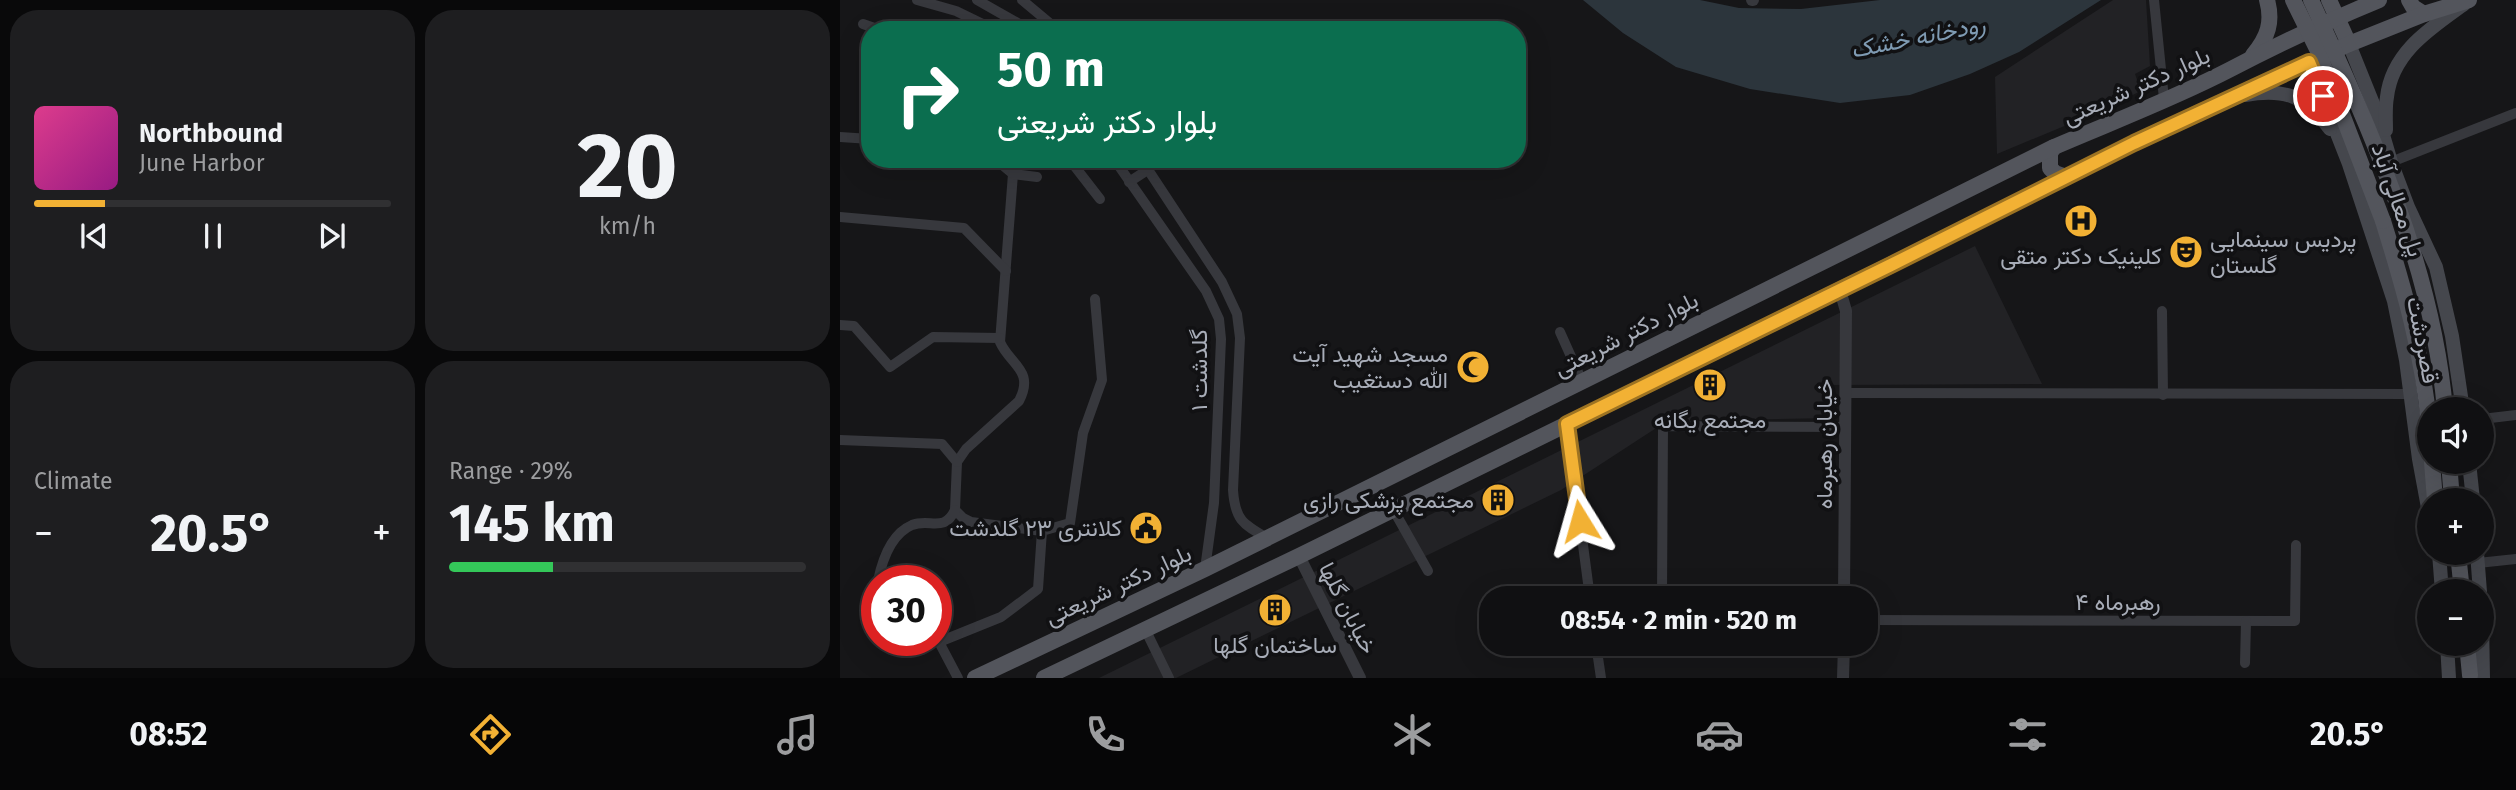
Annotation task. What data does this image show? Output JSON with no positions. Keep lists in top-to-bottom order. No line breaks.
{"streets":{"main road":["بلوار دکتر شریعتی","پل معالی آباد","قصردشت"],"street":["گلدشت ۱","خیابان رهبرماه","۴ رهبرماه","خیابان گلها"]},"crossings":[["بلوار دکتر شریعتی","گلدشت ۱"]],"water":["رودخانه خشک"],"places":{"hospital":["کلینیک دکتر متقی"],"theatre":["پردیس سینمایی گلستان"],"mosque":["مسجد شهید آیت الله دستغیب"],"building":["مجتمع یگانه","مجتمع پزشکی رازی","ساختمان گلها"],"public building":["کلانتری ۲۳ گلدشت"]},"page":{"tile":[["20","km/h"],"Climate",["Range · 29%","145 km"]],"turn":["50 m","بلوار دکتر شریعتی"],"song":["Northbound","June Harbor"],"map_buttons":["+","−"],"heat":["−","20.5°","+"],"limit":"30","trip":"08:54 · 2 min · 520 m","tabs":["08:52","20.5°"]}}
